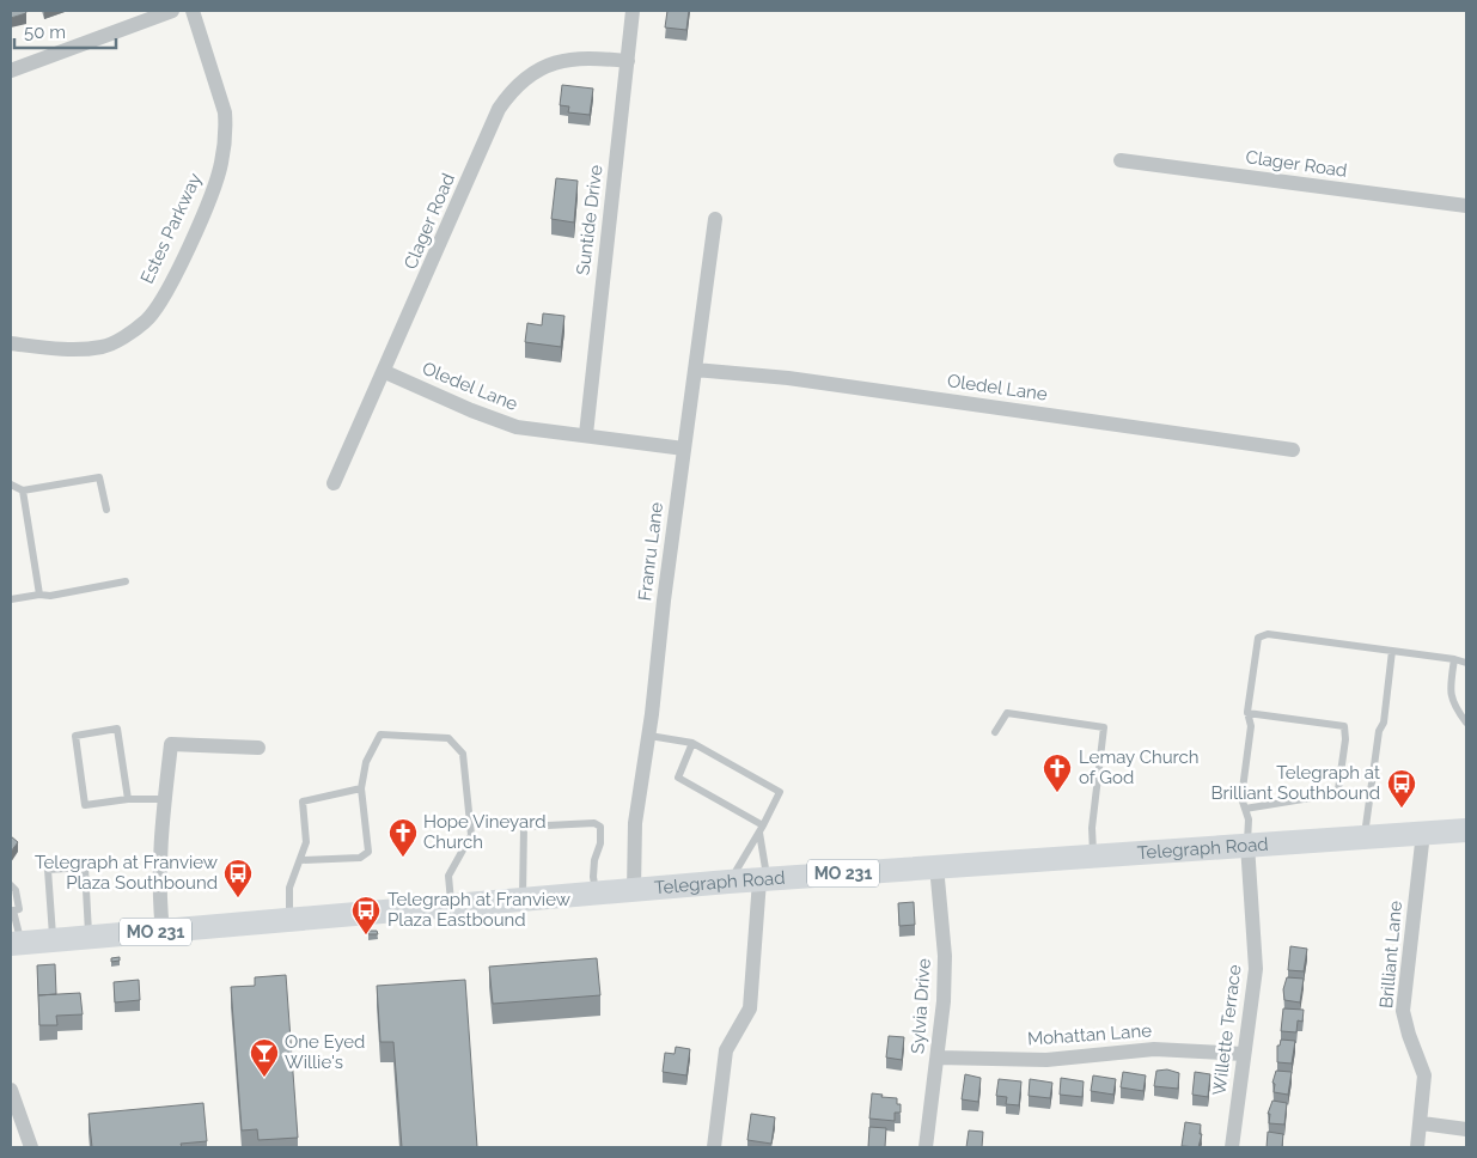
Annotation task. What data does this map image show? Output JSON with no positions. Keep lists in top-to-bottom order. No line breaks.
{"streets":{"main road":["Telegraph Road","MO 231"],"street":["Clager Road","Suntide Drive","Estes Parkway","Oledel Lane","Franru Lane","Brilliant Lane","Sylvia Drive","Willette Terrace","Mohattan Lane"]},"crossings":[["Clager Road","Suntide Drive"],["Clager Road","Oledel Lane"],["Suntide Drive","Oledel Lane"],["Oledel Lane","Franru Lane"],["Franru Lane","Telegraph Road"],["Telegraph Road","Brilliant Lane"],["Telegraph Road","Sylvia Drive"],["Telegraph Road","Willette Terrace"],["Sylvia Drive","Mohattan Lane"],["Willette Terrace","Mohattan Lane"]],"places":{"church":["Lemay Church of God","Hope Vineyard Church"],"bus stop":["Telegraph at Brilliant Southbound","Telegraph at Franview Plaza Southbound","Telegraph at Franview Plaza Eastbound"],"bar":["One Eyed Willie's"]},"scale_bar":"50 m"}
